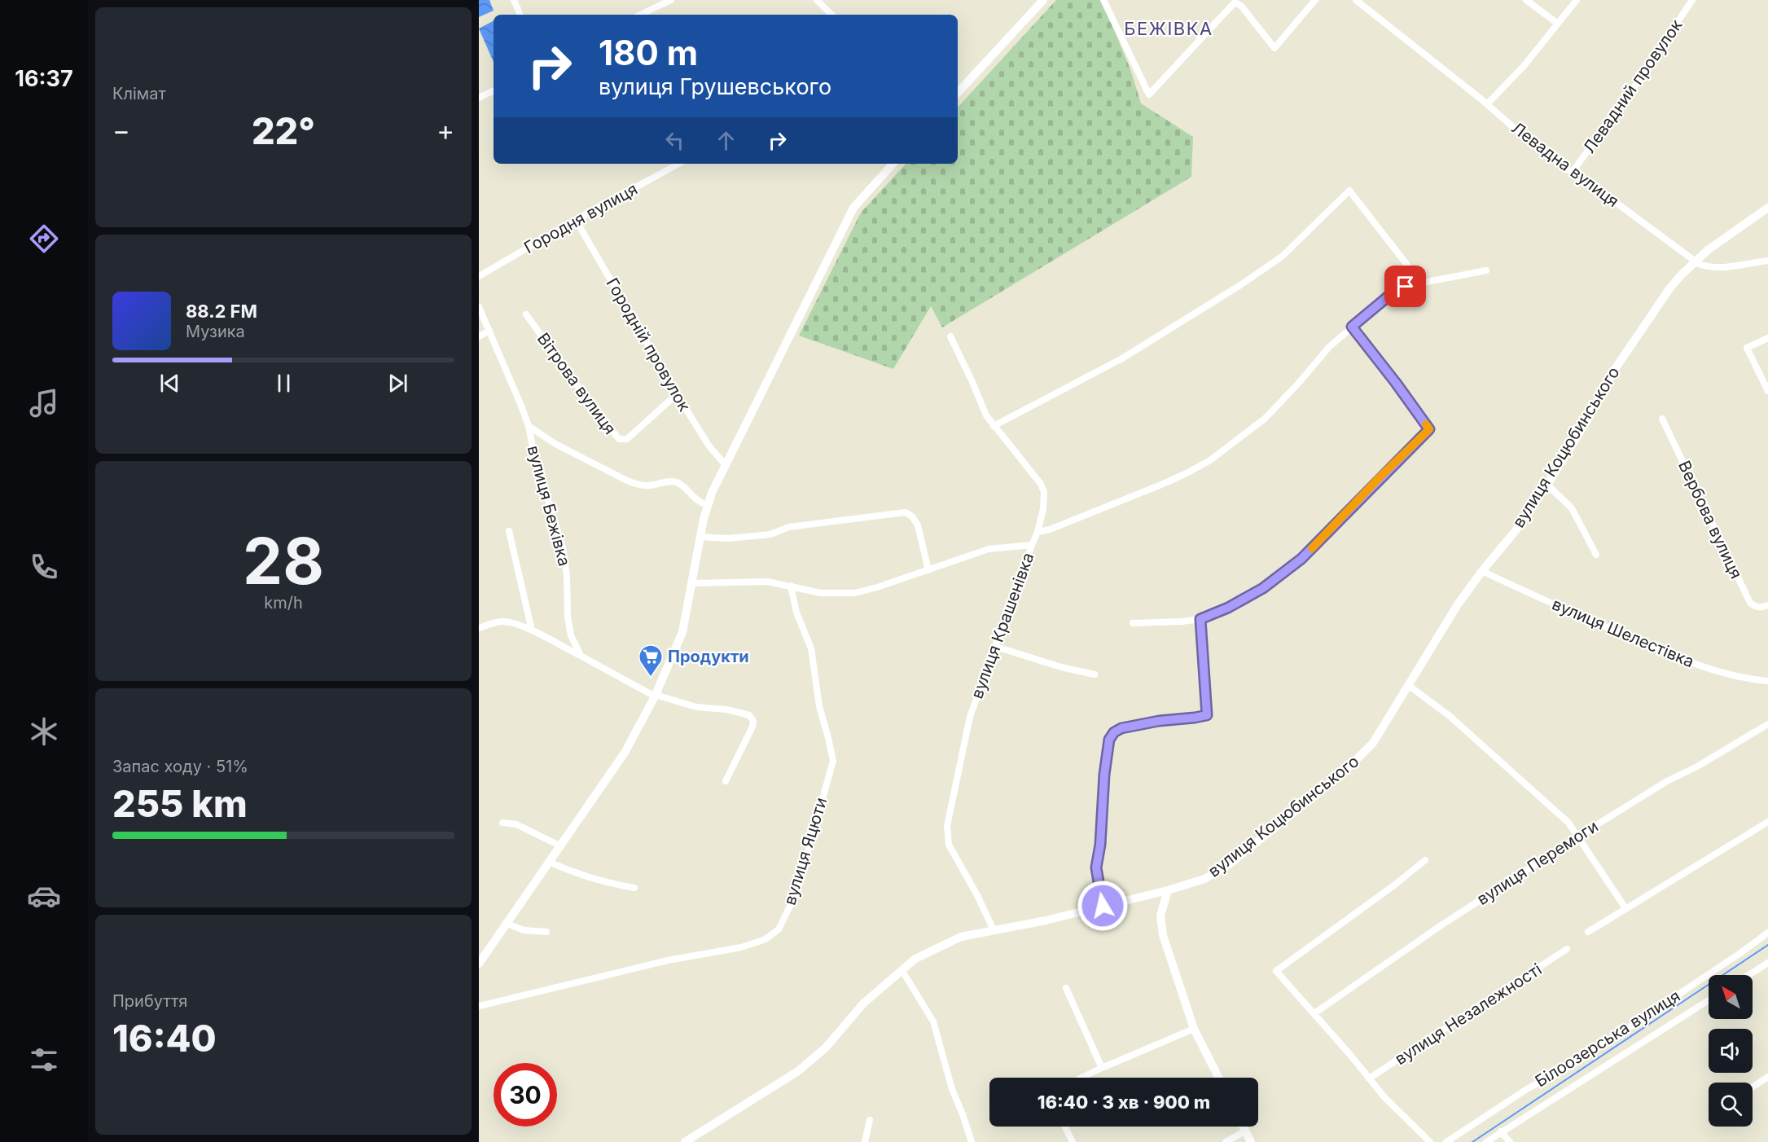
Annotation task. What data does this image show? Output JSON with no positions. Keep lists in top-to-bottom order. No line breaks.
{"streets":{"street":["Левадний провулок","Левадна вулиця","Городня вулиця","Городній провулок","Вітрова вулиця","вулиця Коцюбинського","вулиця Бежівка","Вербова вулиця","вулиця Крашенівка","вулиця Шелестівка","вулиця Яцюти","вулиця Перемоги","вулиця Незалежності","Білоозерська вулиця"]},"crossings":[["Левадний провулок","Левадна вулиця"],["Левадна вулиця","вулиця Коцюбинського"],["Городня вулиця","Городній провулок"],["Городній провулок","Вітрова вулиця"],["вулиця Коцюбинського","вулиця Крашенівка"],["вулиця Коцюбинського","вулиця Шелестівка"]],"districts":["БЕЖІВКА"],"places":{"supermarket":["Продукти"]},"north":"top left","page":{"tabs":"16:37","tile":["Клімат",["28","km/h"],["Запас ходу · 51%","255 km"],["Прибуття","16:40"]],"turn":["180 m","вулиця Грушевського"],"heat":["−","22°","+"],"song":["88.2 FM","Музика"],"limit":"30","trip":"16:40 · 3 хв · 900 m"}}
